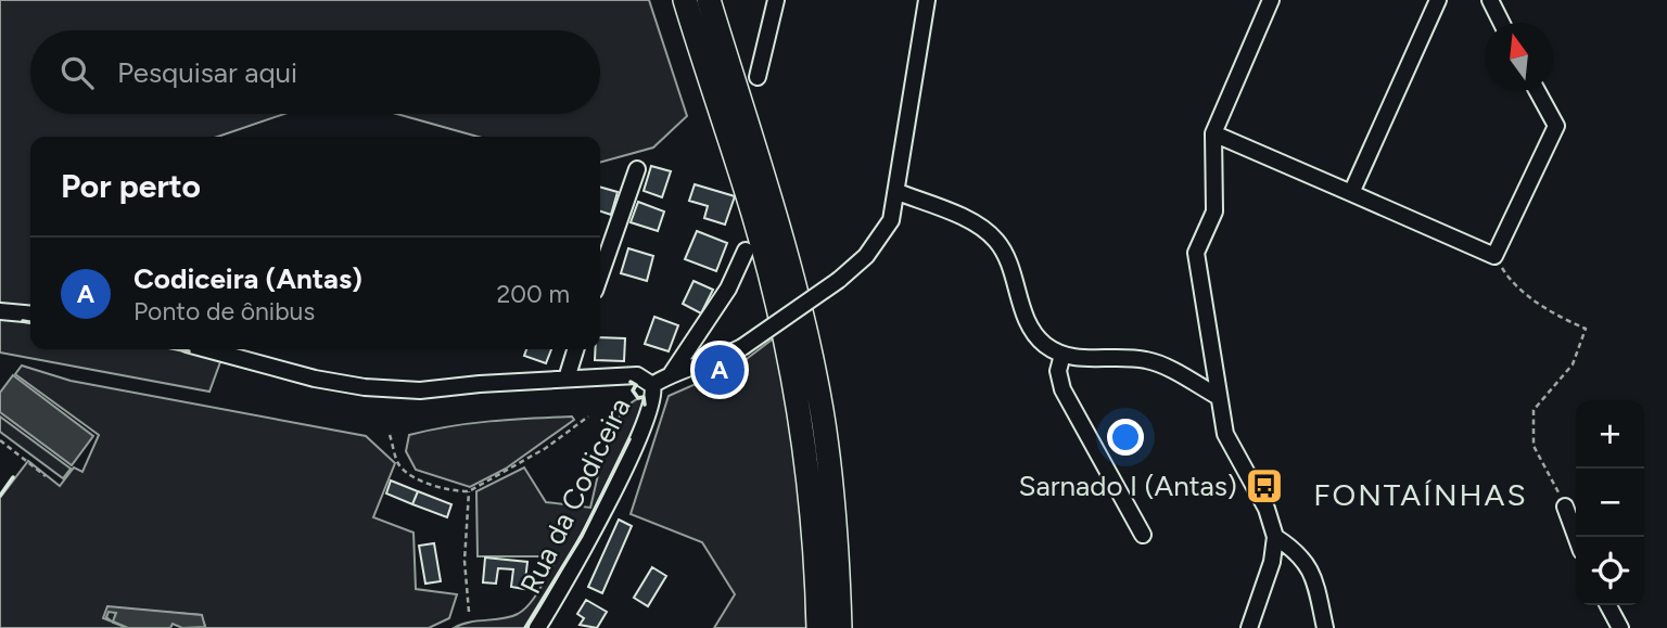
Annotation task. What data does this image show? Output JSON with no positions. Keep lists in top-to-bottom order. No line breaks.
{"streets":{"street":["Rua da Codiceira"]},"districts":["FONTAÍNHAS"],"places":{"bus stop":["Sarnado I (Antas)"]},"north":"top","page":{"search":"Pesquisar aqui","heading":"Por perto","list":[{"mark":"A","name":"Codiceira (Antas)","note":"Ponto de ônibus","value":"200 m"}],"pins":"A","map_buttons":["+","−"]}}
